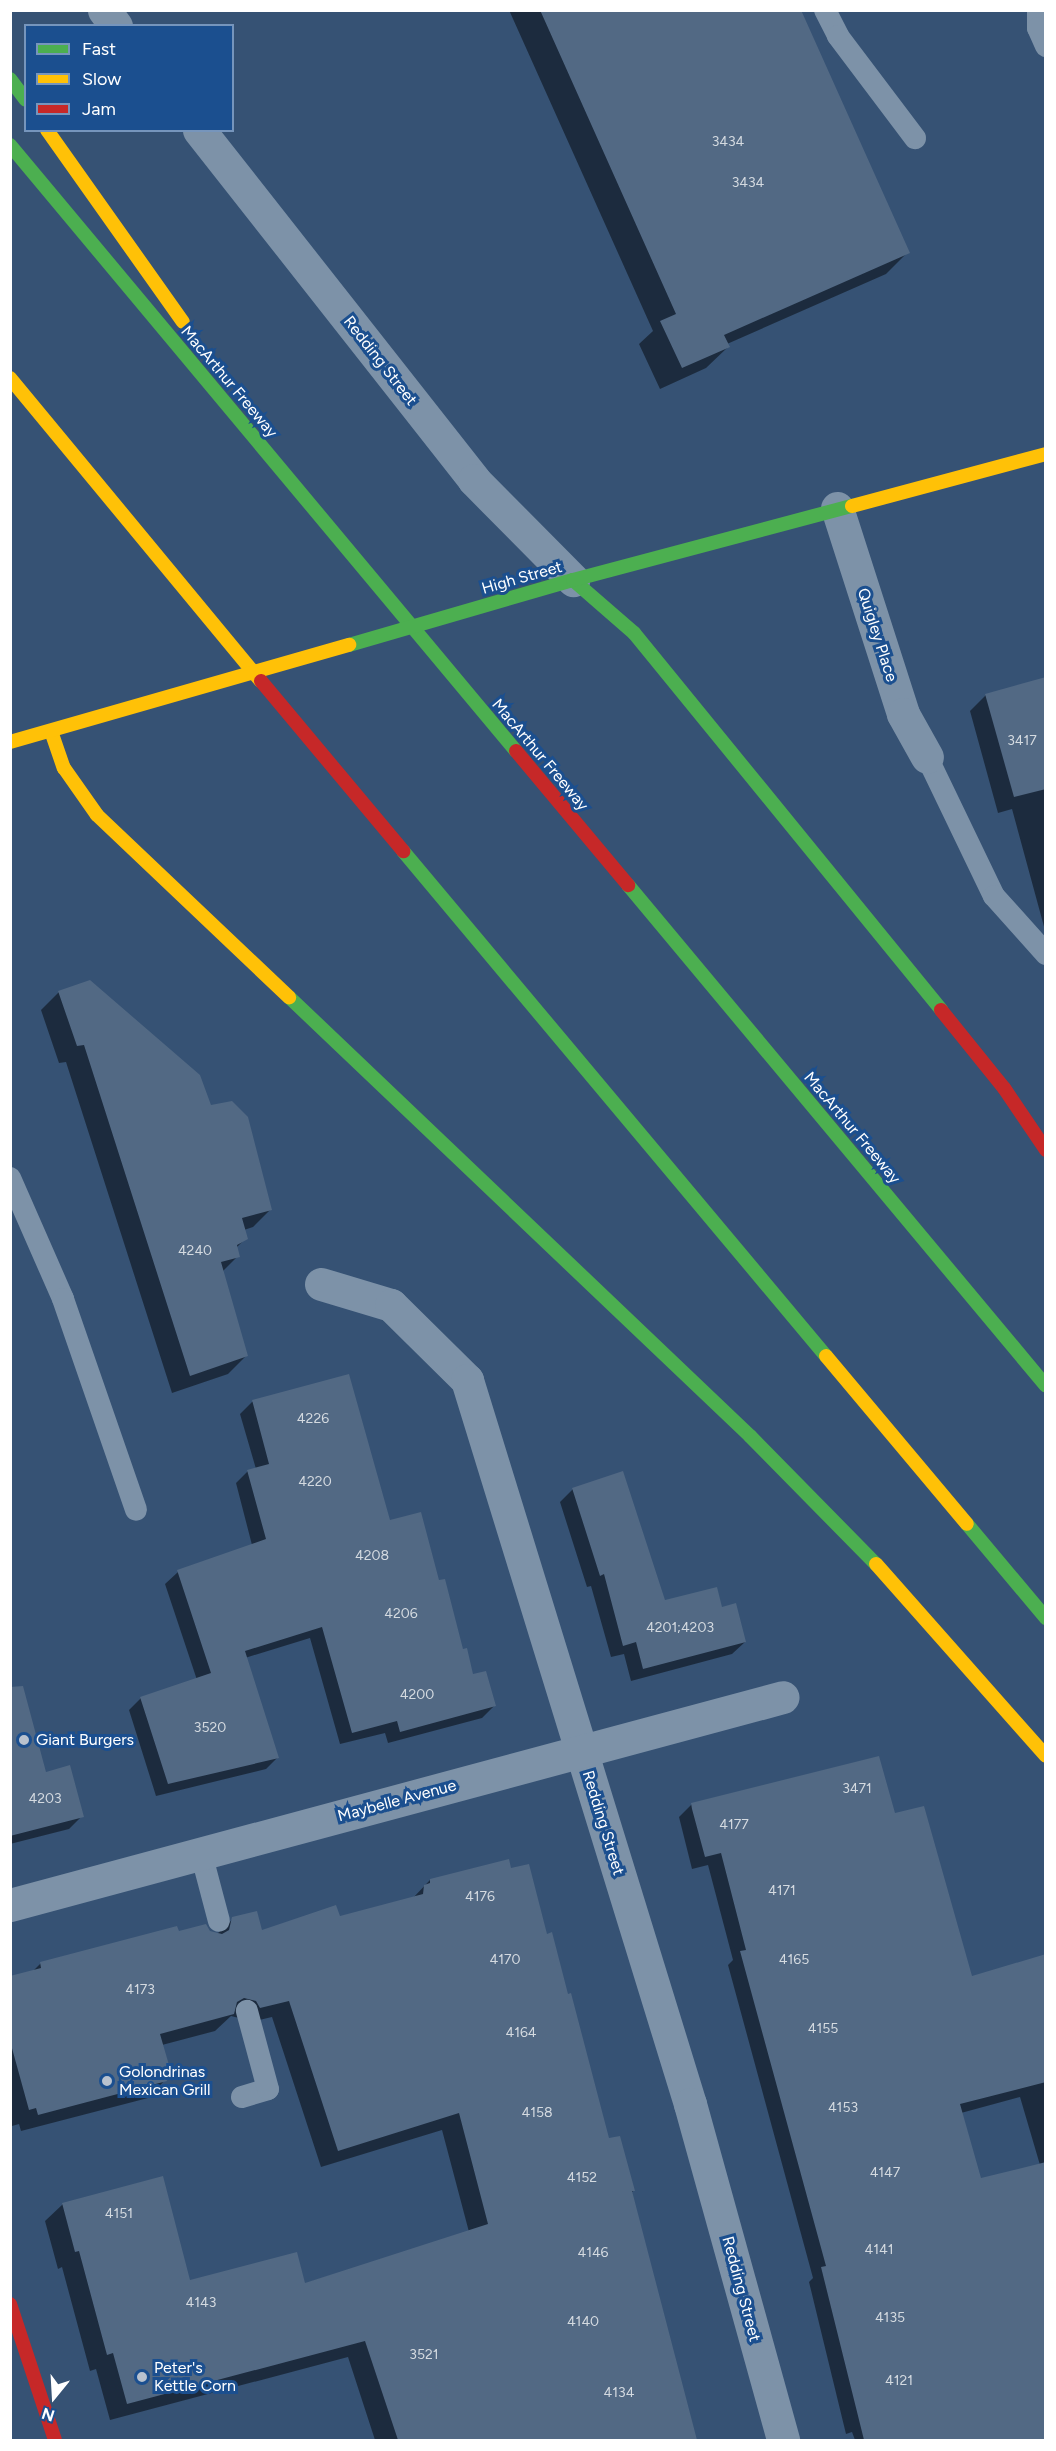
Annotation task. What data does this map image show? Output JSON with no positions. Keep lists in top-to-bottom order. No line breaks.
{"streets":{"main road":["MacArthur Freeway","High Street"],"street":["Redding Street","Quigley Place","Maybelle Avenue"]},"crossings":[["Redding Street","High Street"],["Redding Street","Maybelle Avenue"],["High Street","Quigley Place"]],"places":["Giant Burgers","Golondrinas Mexican Grill","Peter's Kettle Corn"],"house_numbers":["3434","3434","3417","4240","4226","4220","4208","4206","4201;4203","4200","3520","3471","4203","4177","4171","4176","4170","4165","4173","4155","4164","4153","4158","4147","4152","4151","4141","4146","4143","4135","4140","3521","4121","4134"],"legend":["Fast","Slow","Jam"],"north":"bottom"}
